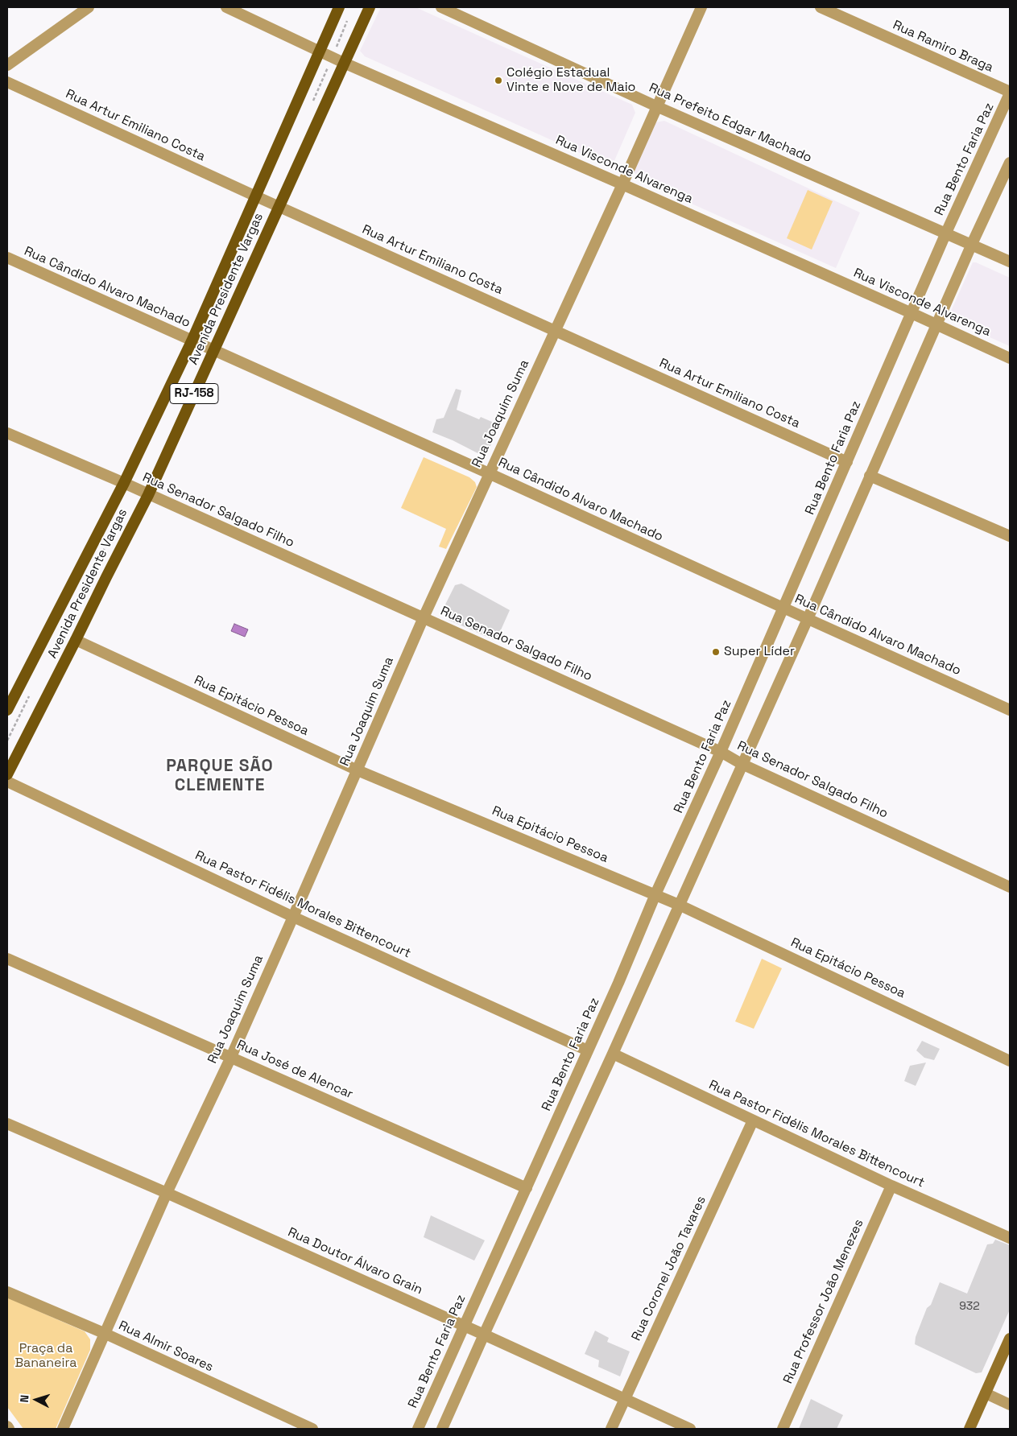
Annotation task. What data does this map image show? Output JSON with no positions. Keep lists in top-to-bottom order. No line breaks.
{"streets":{"main road":["Avenida Presidente Vargas","RJ-158"],"street":["Rua Ramiro Braga","Rua Prefeito Edgar Machado","Rua Artur Emiliano Costa","Rua Bento Faria Paz","Rua Visconde Alvarenga","Rua Cândido Alvaro Machado","Rua Joaquim Suma","Rua Senador Salgado Filho","Rua Epitácio Pessoa","Rua Pastor Fidélis Morales Bittencourt","Rua José de Alencar","Rua Doutor Álvaro Grain","Rua Coronel João Tavares","Rua Professor João Menezes","Rua Almir Soares"]},"crossings":[["Rua Ramiro Braga","Rua Bento Faria Paz"],["Rua Prefeito Edgar Machado","Rua Bento Faria Paz"],["Rua Prefeito Edgar Machado","Rua Joaquim Suma"],["Rua Artur Emiliano Costa","Rua Bento Faria Paz"],["Rua Artur Emiliano Costa","Avenida Presidente Vargas"],["Rua Artur Emiliano Costa","Rua Joaquim Suma"],["Rua Bento Faria Paz","Rua Visconde Alvarenga"],["Rua Bento Faria Paz","Rua Cândido Alvaro Machado"],["Rua Bento Faria Paz","Rua Senador Salgado Filho"],["Rua Bento Faria Paz","Rua Epitácio Pessoa"],["Rua Bento Faria Paz","Rua Pastor Fidélis Morales Bittencourt"],["Rua Bento Faria Paz","Rua José de Alencar"],["Rua Bento Faria Paz","Rua Doutor Álvaro Grain"],["Rua Visconde Alvarenga","Avenida Presidente Vargas"],["Rua Visconde Alvarenga","Rua Joaquim Suma"],["Rua Cândido Alvaro Machado","Avenida Presidente Vargas"],["Rua Cândido Alvaro Machado","Rua Joaquim Suma"],["Avenida Presidente Vargas","Rua Senador Salgado Filho"],["Avenida Presidente Vargas","Rua Epitácio Pessoa"],["Rua Joaquim Suma","Rua Senador Salgado Filho"],["Rua Joaquim Suma","Rua Epitácio Pessoa"],["Rua Joaquim Suma","Rua Pastor Fidélis Morales Bittencourt"],["Rua Joaquim Suma","Rua José de Alencar"],["Rua Joaquim Suma","Rua Doutor Álvaro Grain"],["Rua Joaquim Suma","Rua Almir Soares"],["Rua Pastor Fidélis Morales Bittencourt","Rua Coronel João Tavares"],["Rua Pastor Fidélis Morales Bittencourt","Rua Professor João Menezes"],["Rua Doutor Álvaro Grain","Rua Coronel João Tavares"]],"districts":["PARQUE SÃO CLEMENTE"],"parks":["Praça da Bananeira"],"places":["Colégio Estadual Vinte e Nove de Maio","Super Líder"],"house_numbers":["932"],"north":"left"}
